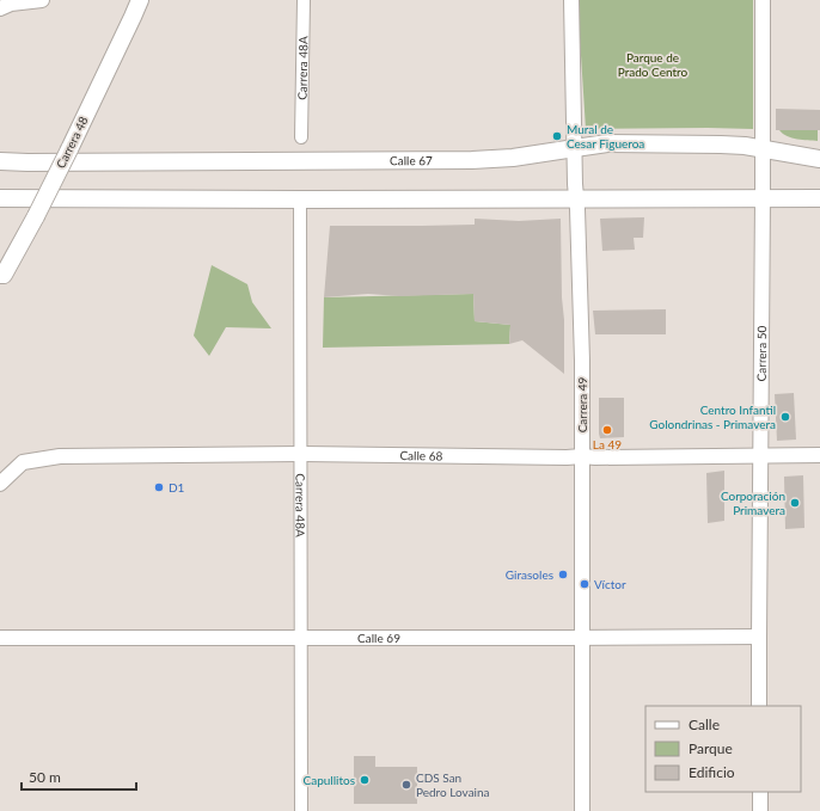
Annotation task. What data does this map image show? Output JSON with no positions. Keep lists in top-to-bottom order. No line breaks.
{"streets":{"main road":["Carrera 48","Calle 67"],"street":["Carrera 48A","Carrera 50","Carrera 49","Calle 68","Calle 69"]},"crossings":[["Carrera 48A","Calle 68"],["Carrera 48A","Calle 69"],["Calle 67","Carrera 50"],["Calle 67","Carrera 49"],["Carrera 50","Calle 68"],["Carrera 50","Calle 69"],["Carrera 49","Calle 68"],["Carrera 49","Calle 69"]],"parks":["Parque de Prado Centro"],"places":["Mural de Cesar Figueroa","Centro Infantil Golondrinas - Primavera","La 49","D1","Corporación Primavera","Girasoles","Víctor","Capullitos","CDS San Pedro Lovaina"],"legend":["Calle","Parque","Edificio"],"scale_bar":"50 m"}
